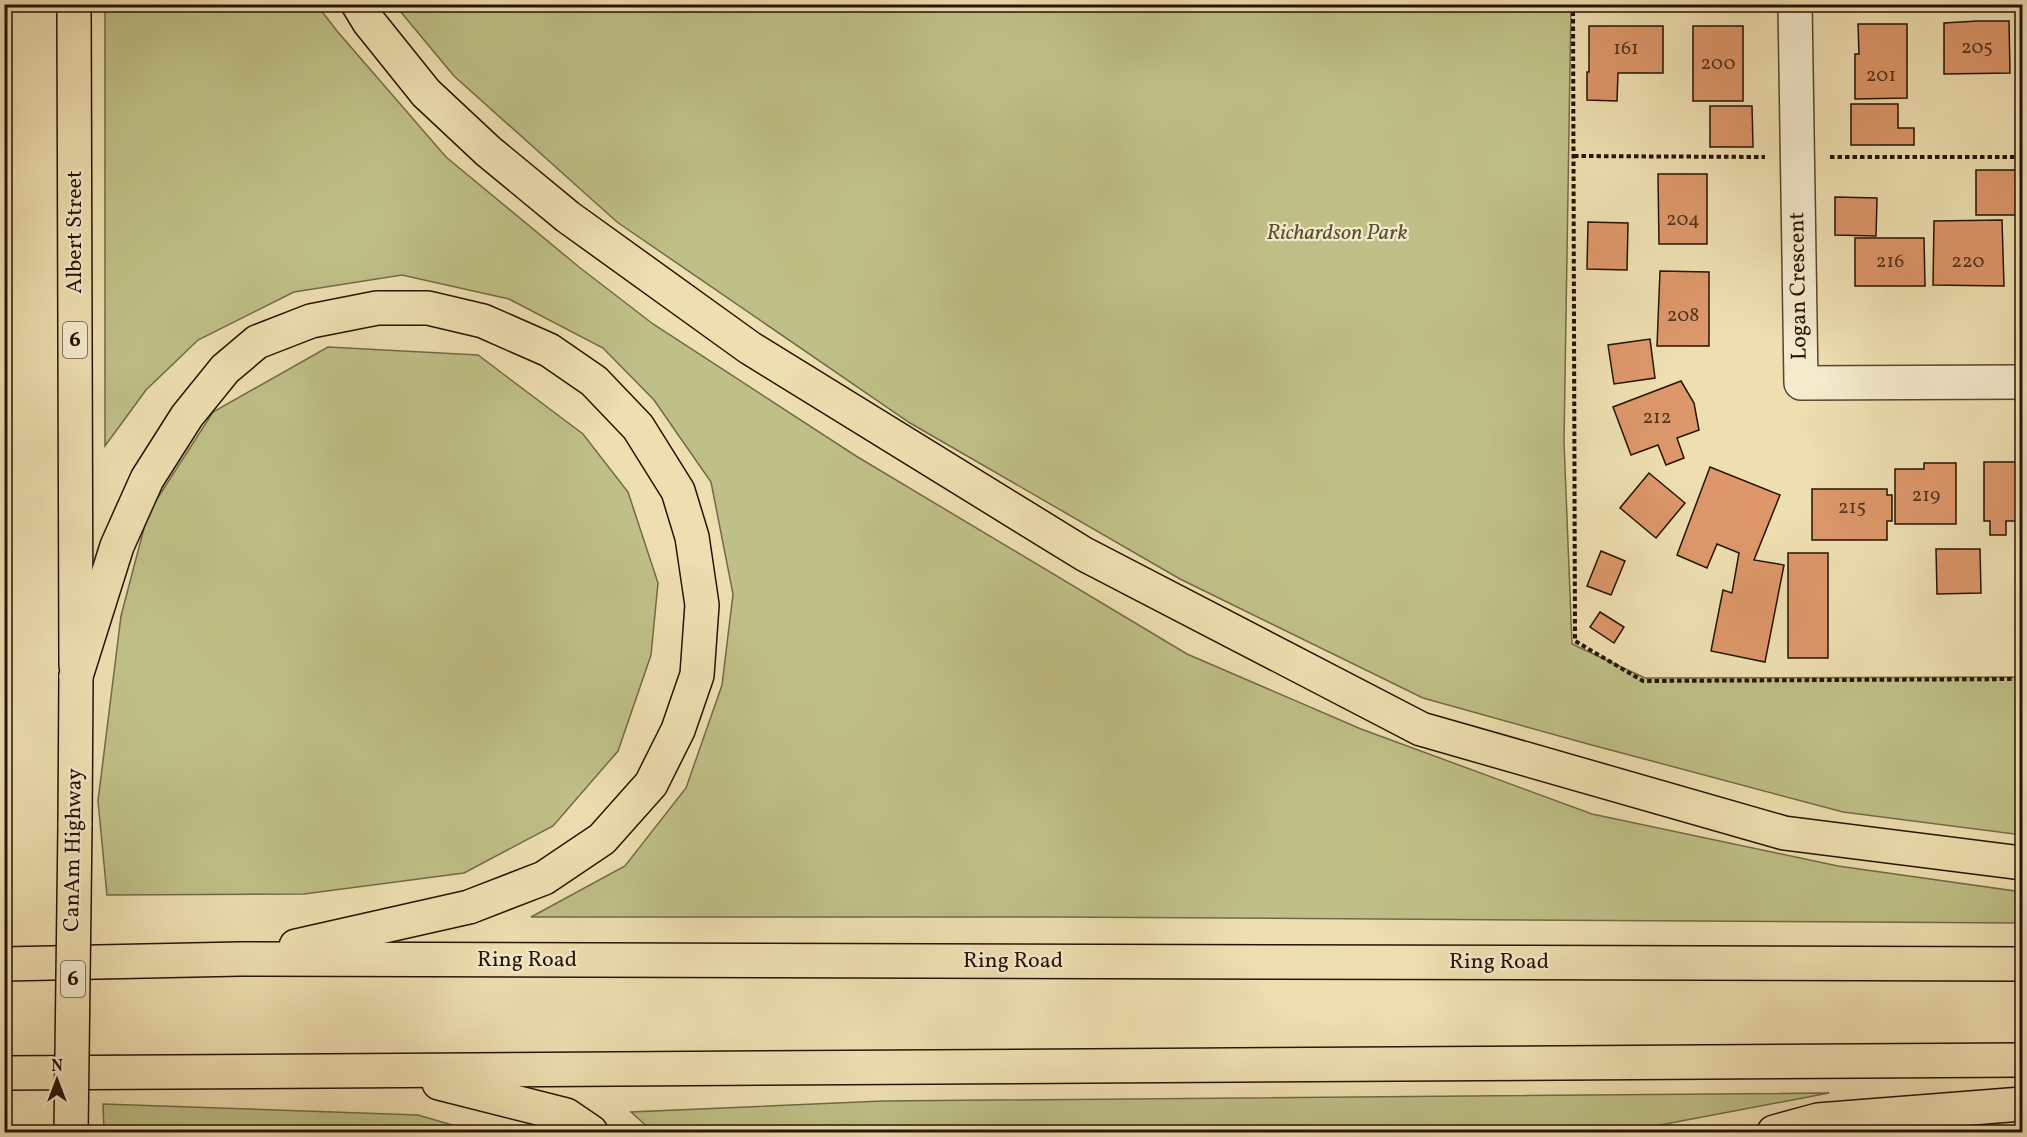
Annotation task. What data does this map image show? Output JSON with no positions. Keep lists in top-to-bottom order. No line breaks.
{"streets":{"main road":["Albert Street","6","CanAm Highway","Ring Road"],"street":["Logan Crescent"]},"crossings":[["Albert Street","CanAm Highway"]],"parks":["Richardson Park"],"house_numbers":["205","161","200","201","204","216","220","208","212","219","215"],"north":"top"}
